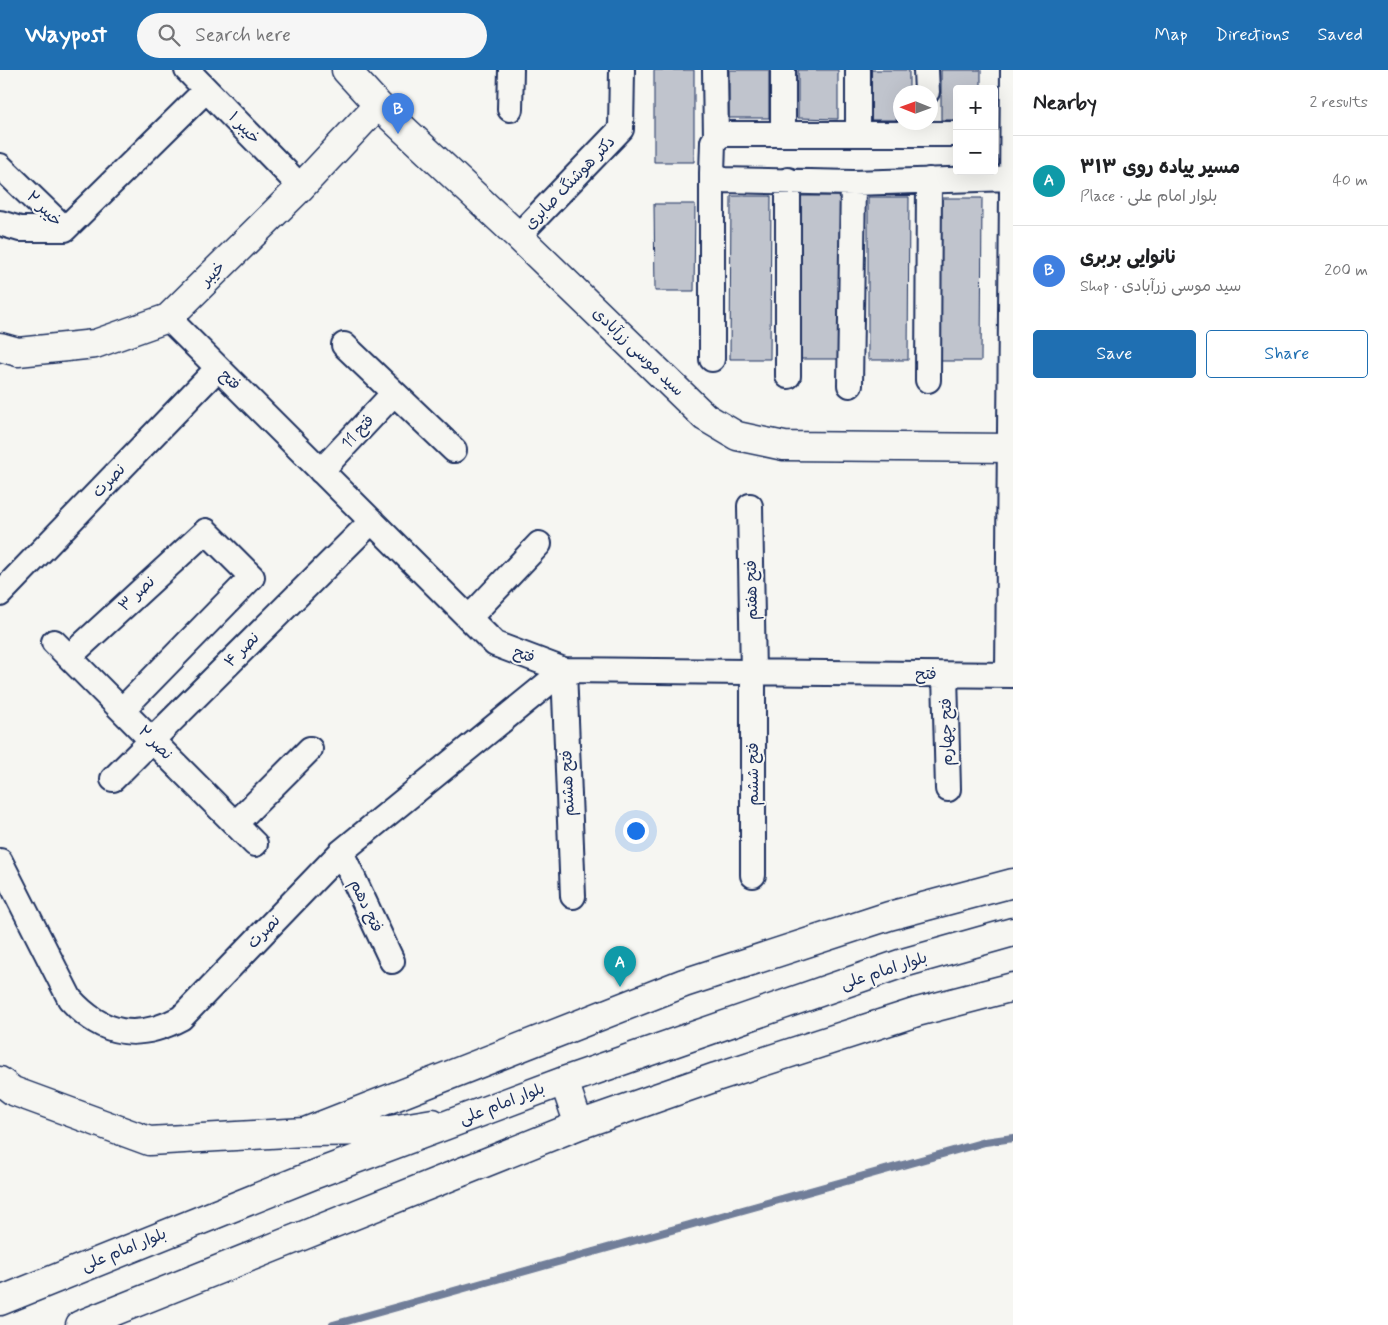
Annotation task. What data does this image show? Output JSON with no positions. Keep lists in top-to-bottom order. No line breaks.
{"streets":{"main road":["خیبر","سید موسی زرآبادی","بلوار امام علی"],"street":["خیبر ۱","دکتر هوشنگ صابری","خیبر ۲","فتح","فتح 11","نصرت","فتح هفتم","نصر ۳","نصر ۴","فتح چهارم","نصر ۲","فتح ششم","فتح هشتم","فتح دهم"]},"crossings":[["خیبر ۱","خیبر"],["دکتر هوشنگ صابری","سید موسی زرآبادی"],["خیبر","سید موسی زرآبادی"],["خیبر","فتح"],["فتح","فتح 11"],["فتح","نصرت"],["فتح","فتح هفتم"],["فتح","نصر ۴"],["فتح","فتح چهارم"],["فتح","فتح ششم"],["فتح","فتح هشتم"],["نصرت","فتح هشتم"],["نصرت","فتح دهم"],["فتح هفتم","فتح ششم"],["نصر ۳","نصر ۲"],["نصر ۴","نصر ۲"]],"north":"left","page":{"header":"Waypost","search":"Search here","nav":["Map","Directions","Saved"],"heading":["Nearby","2 results"],"map_buttons":["+","−"],"pins":["B","A"],"list":[{"mark":"A","name":"مسیر پیاده روی ۳۱۳","note":"Place · بلوار امام علی","value":"40 m"},{"mark":"B","name":"نانوایی بربری","note":"Shop · سید موسی زرآبادی","value":"200 m"}],"buttons":["Save","Share"]}}
